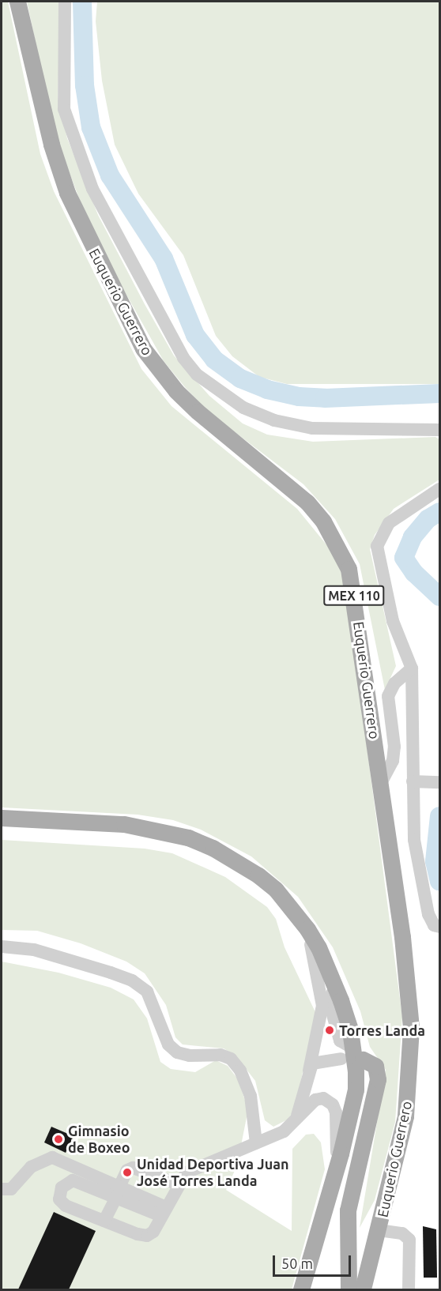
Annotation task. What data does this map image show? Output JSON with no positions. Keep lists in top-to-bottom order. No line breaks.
{"streets":{"main road":["Euquerio Guerrero","MEX 110"]},"places":["Torres Landa","Gimnasio de Boxeo","Unidad Deportiva Juan José Torres Landa"],"scale_bar":"50 m"}
